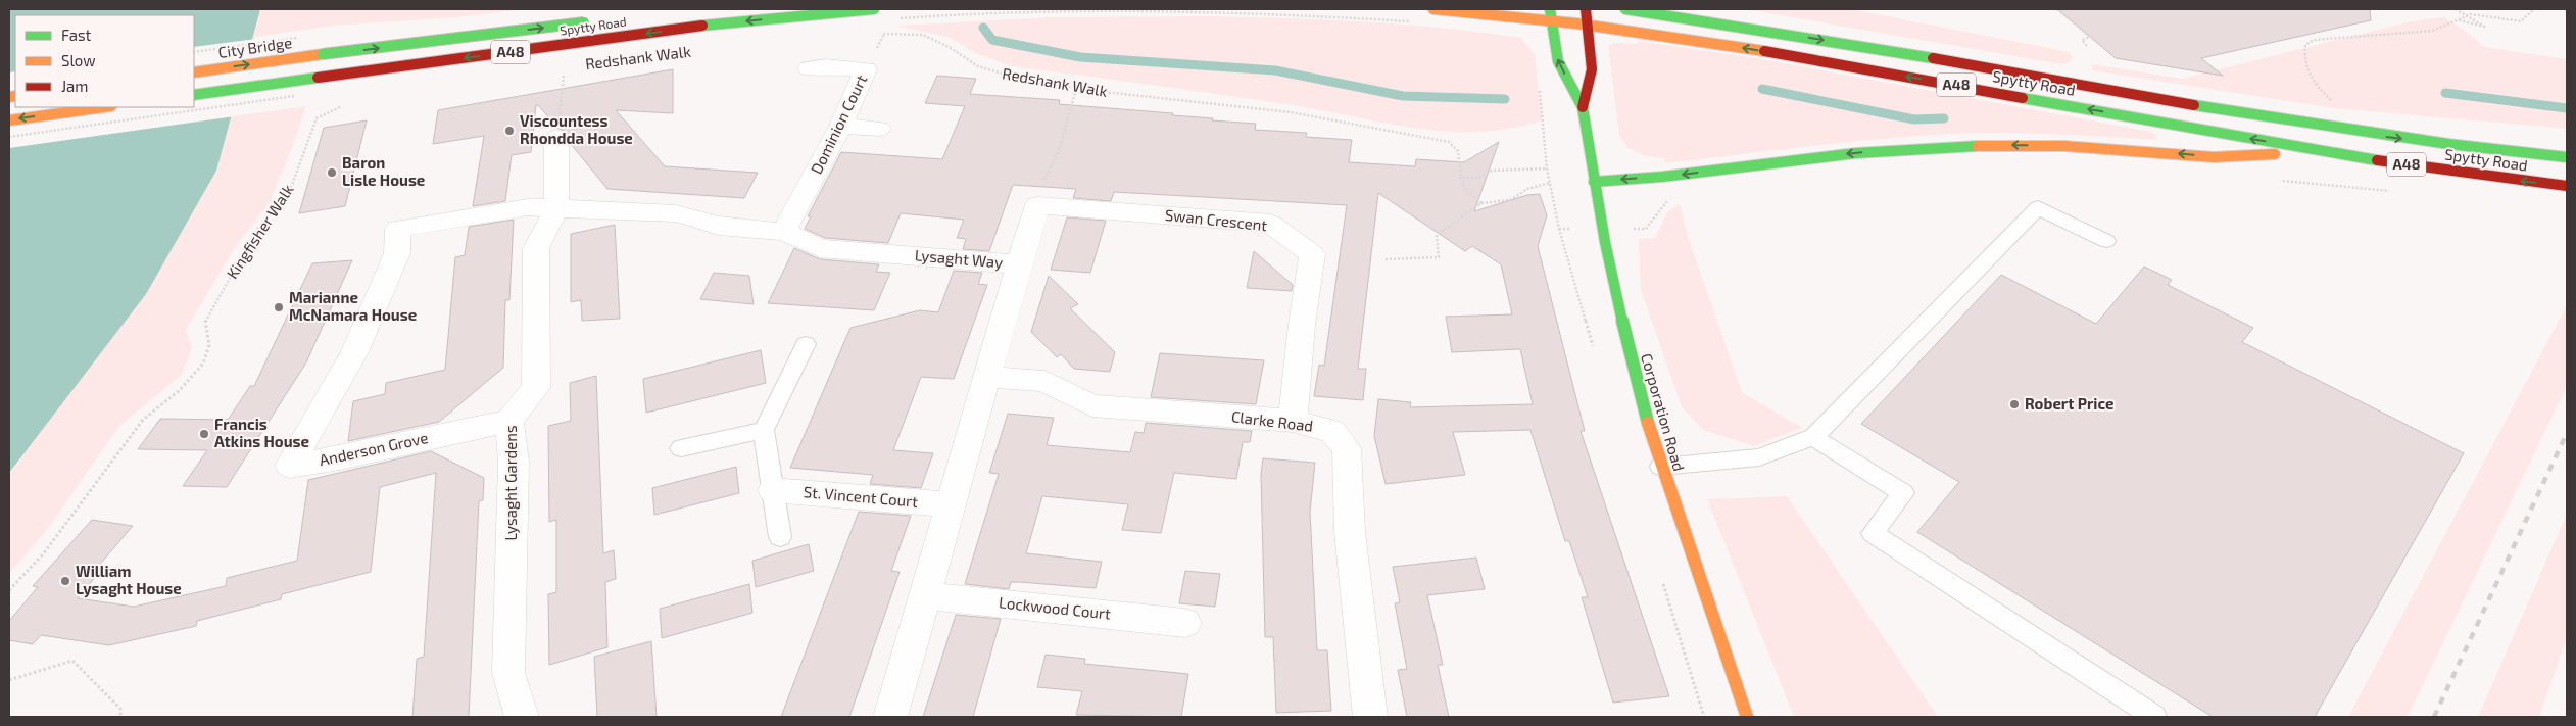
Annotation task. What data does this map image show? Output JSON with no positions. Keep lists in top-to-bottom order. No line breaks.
{"streets":{"main road":["Spytty Road","City Bridge","A48","Corporation Road"],"street":["Dominion Court","Swan Crescent","Lysaght Way","Clarke Road","Anderson Grove","Lysaght Gardens","St. Vincent Court","Lockwood Court"],"path":["Redshank Walk","Kingfisher Walk"]},"crossings":[["Spytty Road","Corporation Road"],["Dominion Court","Lysaght Way"],["Swan Crescent","Clarke Road"],["Lysaght Way","Clarke Road"],["Lysaght Way","Anderson Grove"],["Lysaght Way","Lysaght Gardens"],["Lysaght Way","St. Vincent Court"],["Lysaght Way","Lockwood Court"],["Anderson Grove","Lysaght Gardens"]],"one_way":["City Bridge"],"places":["Viscountess Rhondda House","Baron Lisle House","Marianne McNamara House","Robert Price","Francis Atkins House","William Lysaght House"],"legend":["Fast","Slow","Jam"]}
